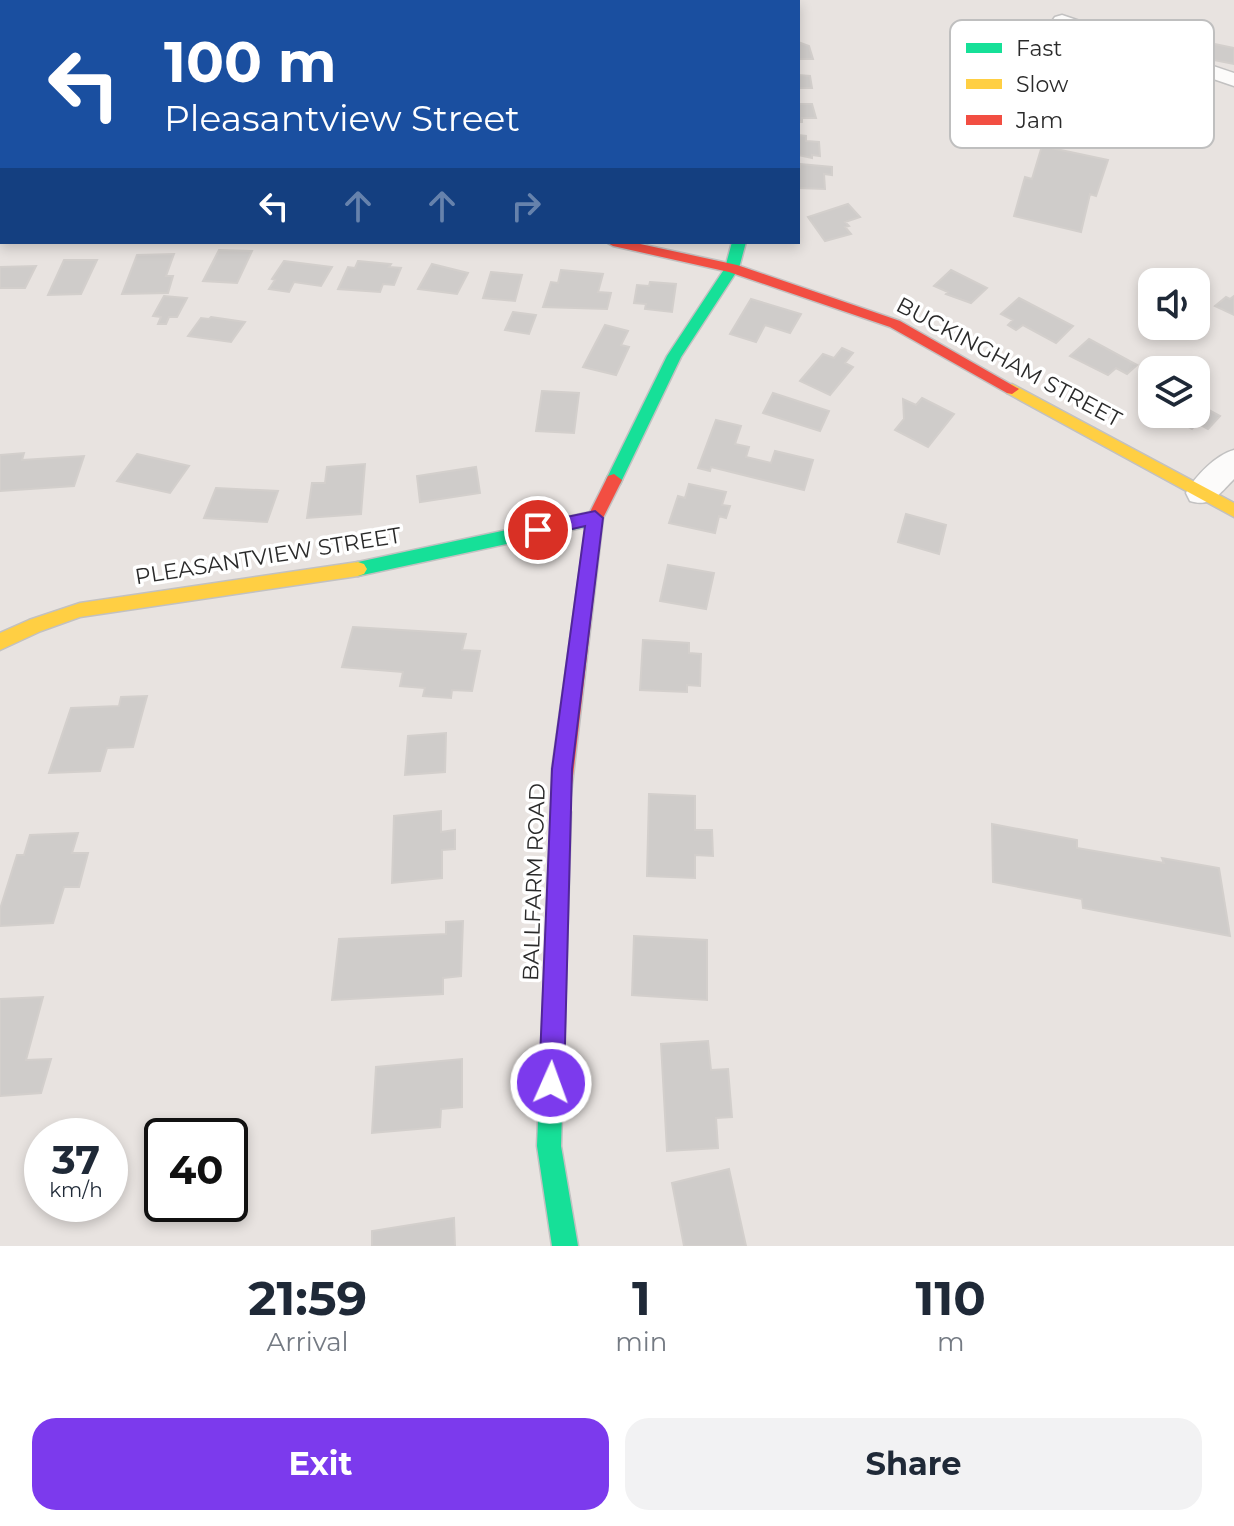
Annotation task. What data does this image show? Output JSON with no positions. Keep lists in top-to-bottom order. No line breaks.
{"streets":{"street":["BUCKINGHAM STREET","PLEASANTVIEW STREET","BALLFARM ROAD"]},"crossings":[["BUCKINGHAM STREET","BALLFARM ROAD"],["PLEASANTVIEW STREET","BALLFARM ROAD"]],"legend":["Fast","Slow","Jam"],"page":{"turn":["100 m","Pleasantview Street"],"speed":"37 km/h","limit":"40","eta":["21:59","Arrival","1","min","110","m"],"buttons":["Exit","Share"]}}
